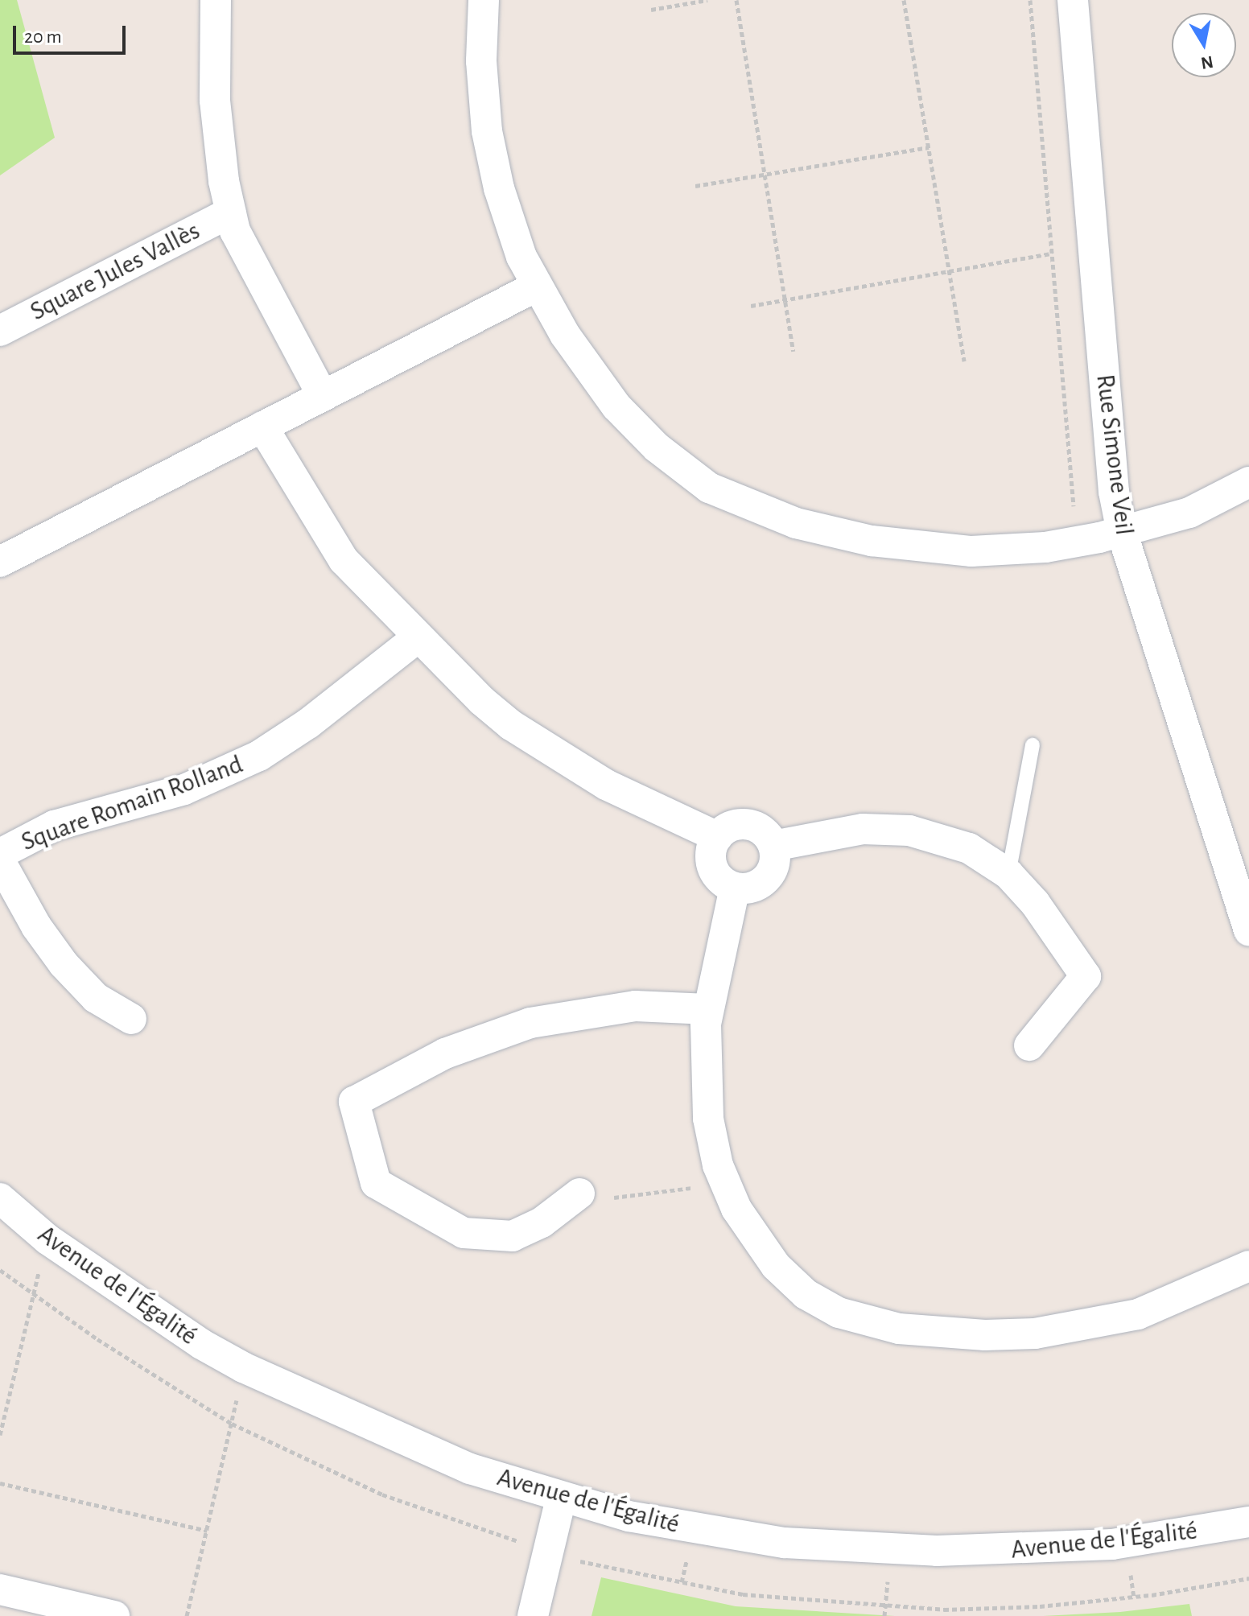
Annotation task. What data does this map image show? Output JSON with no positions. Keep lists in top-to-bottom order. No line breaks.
{"streets":{"street":["Square Jules Vallès","Rue Simone Veil","Square Romain Rolland","Avenue de l'Égalité"]},"scale_bar":"20 m","north":"bottom"}
